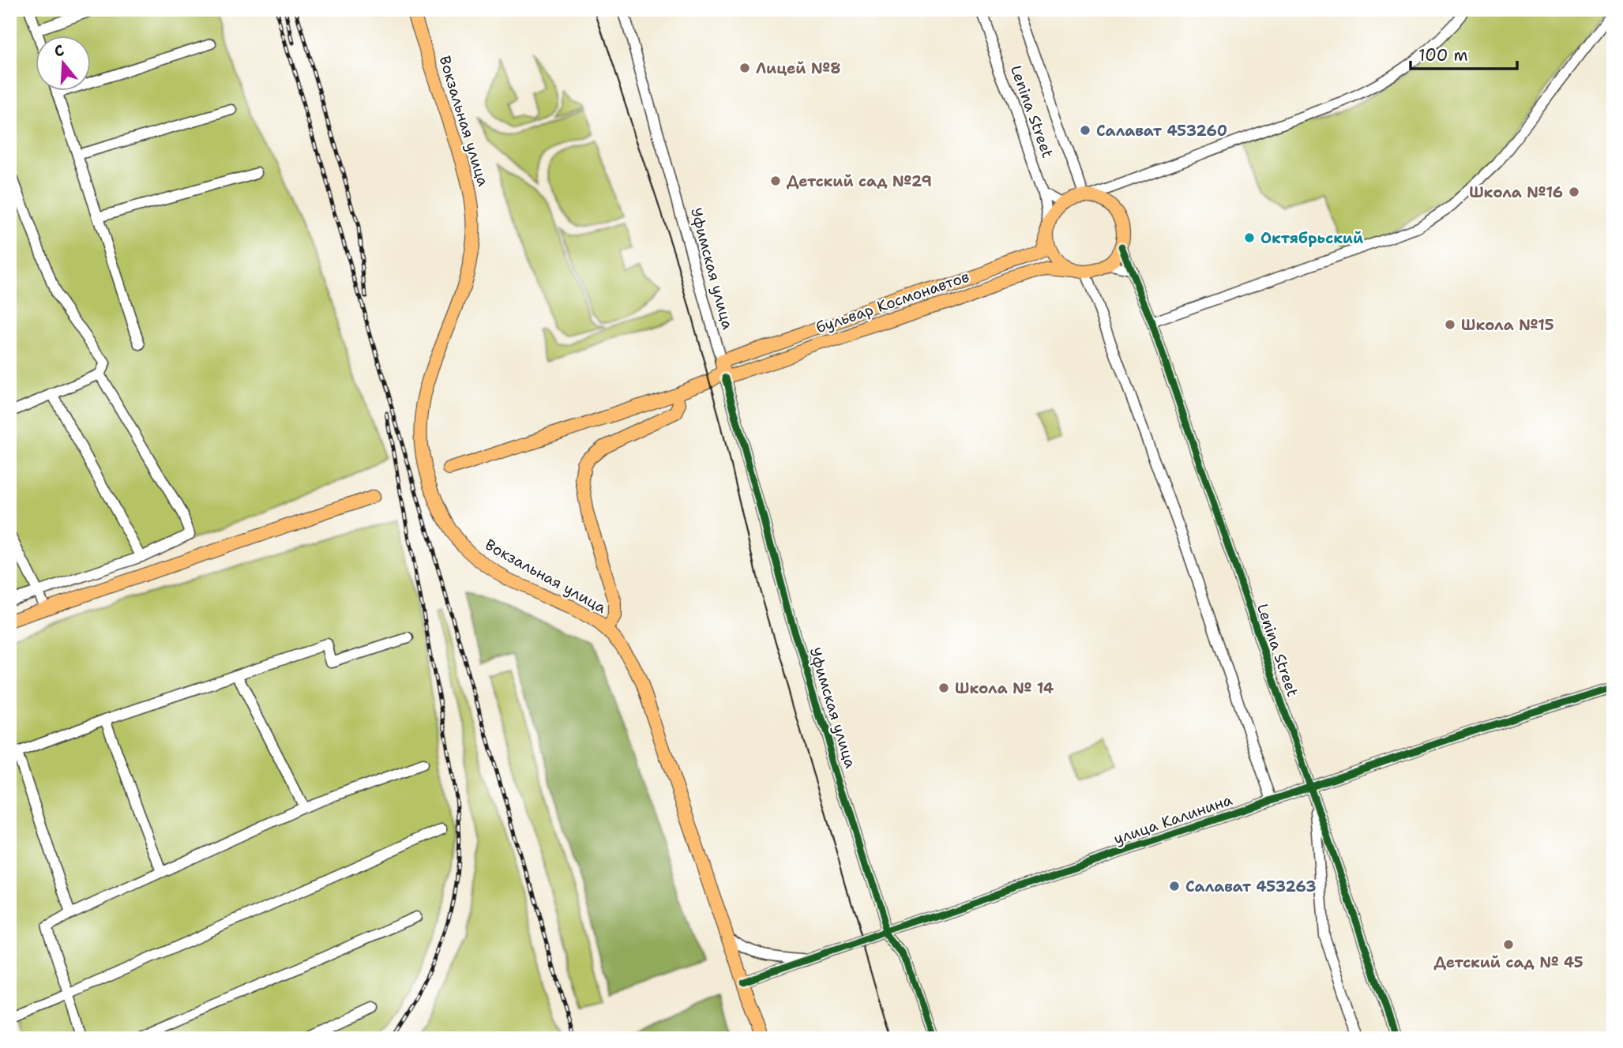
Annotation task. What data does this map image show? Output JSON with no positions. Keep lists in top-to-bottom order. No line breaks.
{"streets":{"main road":["Lenina Street","Вокзальная улица","бульвар Космонавтов"],"street":["Уфимская улица","улица Калинина"]},"crossings":[["Lenina Street","бульвар Космонавтов"],["Lenina Street","улица Калинина"],["Вокзальная улица","улица Калинина"],["Уфимская улица","бульвар Космонавтов"],["Уфимская улица","улица Калинина"]],"places":["Лицей №8","Салават 453260","Детский сад №29","Школа №16","Октябрьский","Школа №15","Школа № 14","Салават 453263","Детский сад № 45"],"scale_bar":"100 m","north":"top"}
